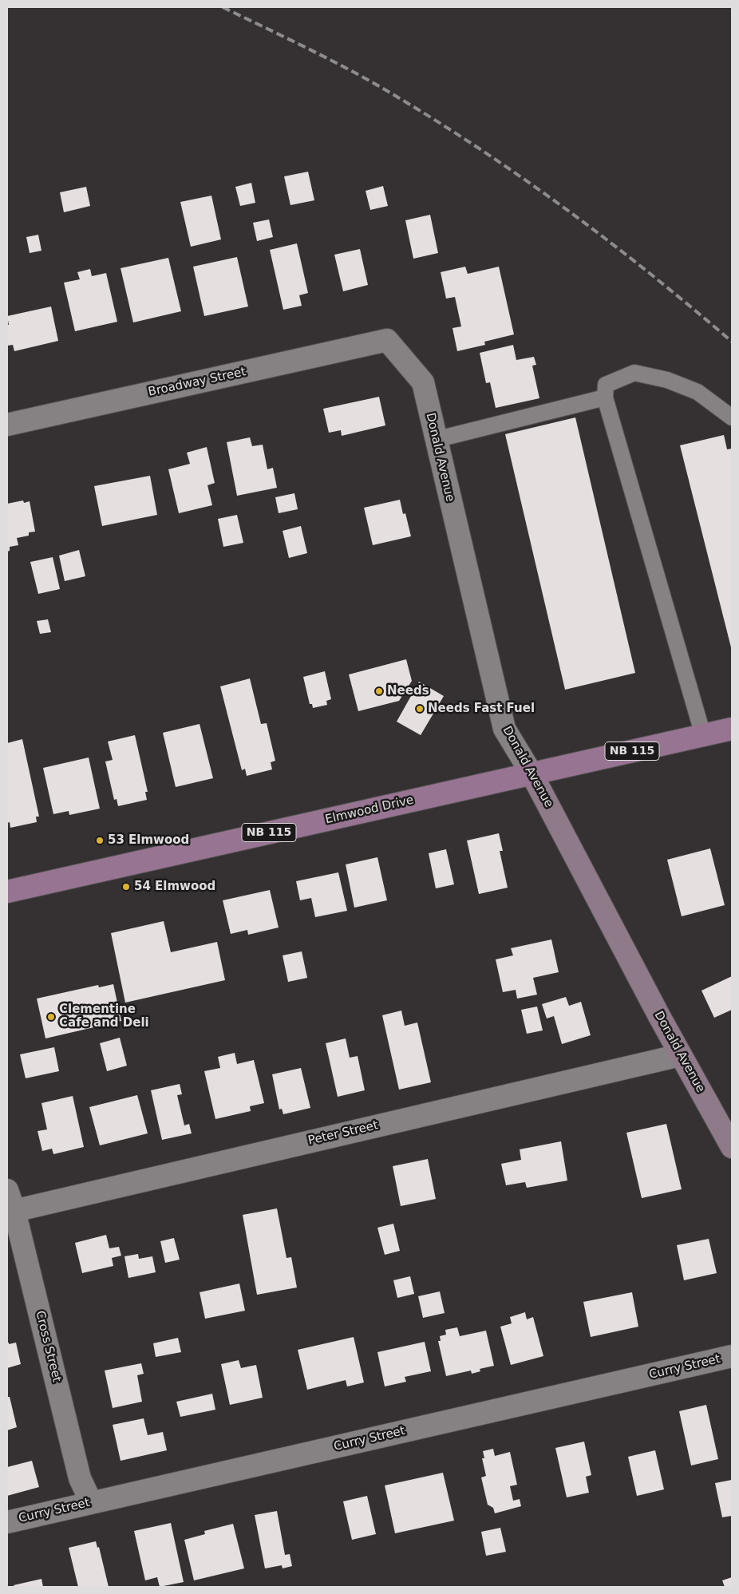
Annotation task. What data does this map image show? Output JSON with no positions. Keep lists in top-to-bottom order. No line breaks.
{"streets":{"main road":["NB 115","Elmwood Drive"],"street":["Broadway Street","Donald Avenue","Peter Street","Cross Street","Curry Street"]},"crossings":[["Broadway Street","Donald Avenue"],["Donald Avenue","Elmwood Drive"],["Donald Avenue","Peter Street"],["Peter Street","Cross Street"],["Cross Street","Curry Street"]],"places":["Needs","Needs Fast Fuel","53 Elmwood","54 Elmwood","Clementine Cafe and Deli"]}
